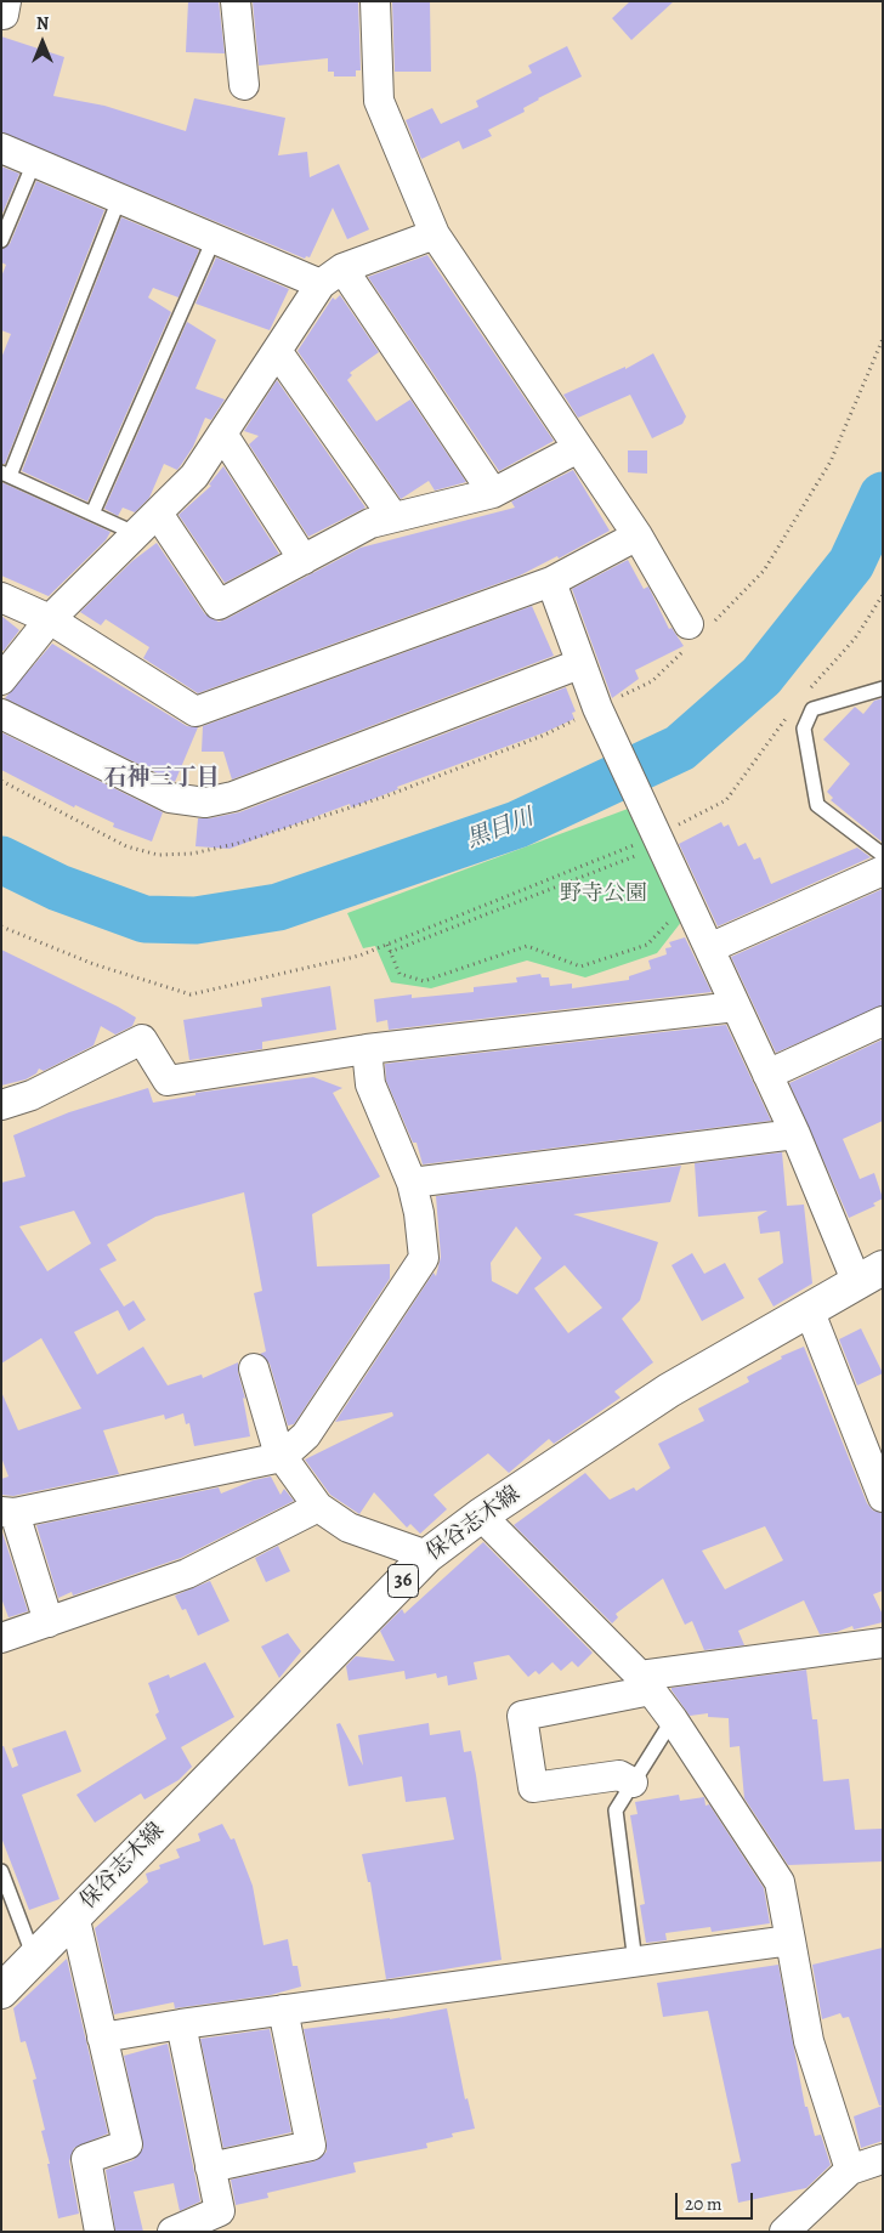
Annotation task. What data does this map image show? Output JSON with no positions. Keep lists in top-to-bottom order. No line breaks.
{"streets":{"main road":["保谷志木線","36"]},"districts":["石神三丁目"],"water":["黒目川"],"parks":["野寺公園"],"scale_bar":"20 m","north":"top"}
